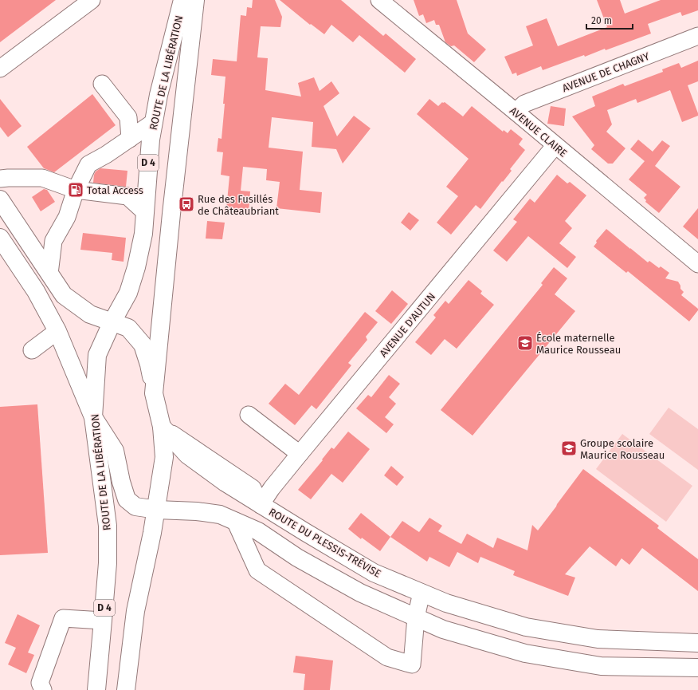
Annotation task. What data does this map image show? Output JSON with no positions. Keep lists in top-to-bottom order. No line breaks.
{"streets":{"main road":["ROUTE DE LA LIBÉRATION","D 4","ROUTE DU PLESSIS-TRÉVISE"],"street":["AVENUE DE CHAGNY","AVENUE CLAIRE","AVENUE D'AUTUN"]},"crossings":[["AVENUE DE CHAGNY","AVENUE CLAIRE"],["ROUTE DE LA LIBÉRATION","ROUTE DU PLESSIS-TRÉVISE"],["AVENUE CLAIRE","AVENUE D'AUTUN"],["AVENUE D'AUTUN","ROUTE DU PLESSIS-TRÉVISE"]],"places":{"fuel station":["Total Access"],"bus stop":["Rue des Fusillés de Châteaubriant"],"school or university":["École maternelle Maurice Rousseau","Groupe scolaire Maurice Rousseau"]},"scale_bar":"20 m"}
